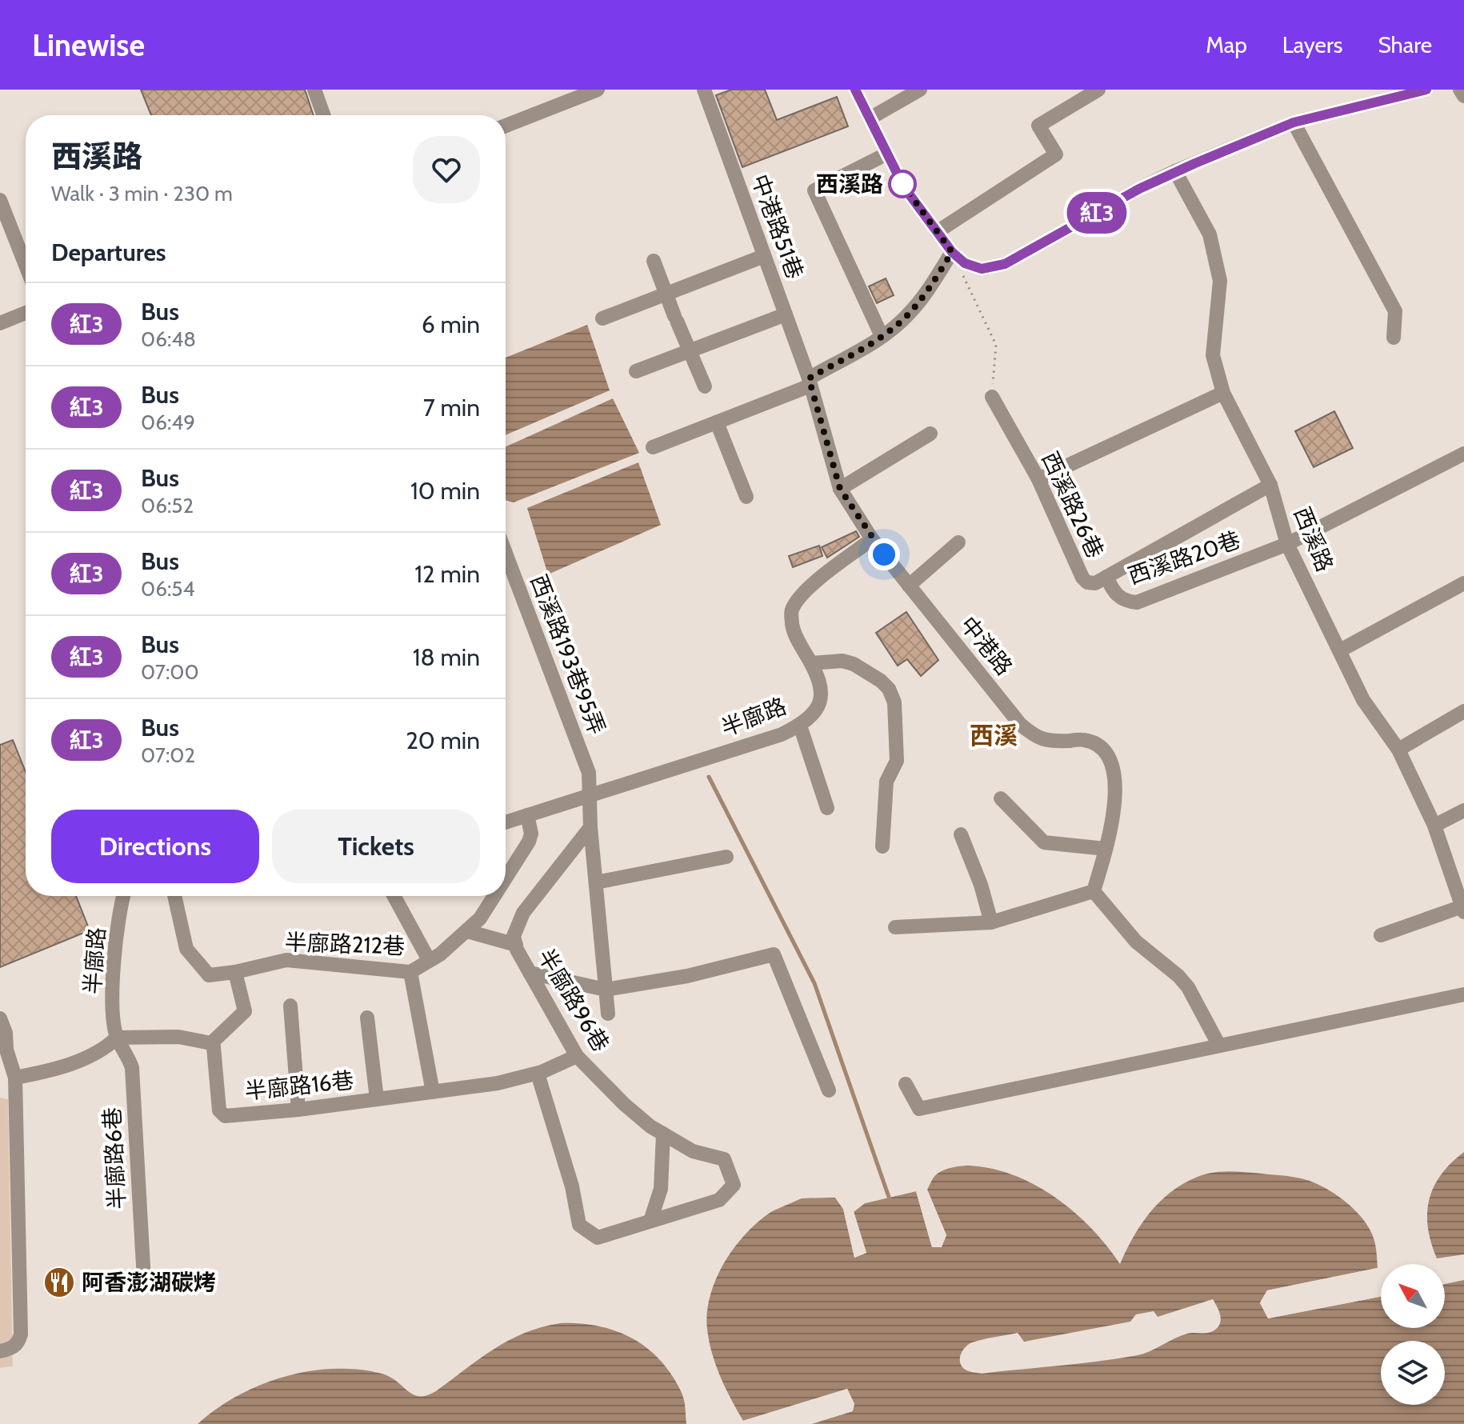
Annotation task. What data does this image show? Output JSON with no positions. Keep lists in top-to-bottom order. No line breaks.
{"streets":{"street":["中港路51巷","西溪路26巷","西溪路","西溪路20巷","中港路","西溪路193巷95弄","半廍路","半廍路212巷","半廍路96巷","半廍路16巷","半廍路6巷"]},"crossings":[["中港路51巷","中港路"],["西溪路26巷","西溪路"],["西溪路26巷","西溪路20巷"],["西溪路","西溪路20巷"],["中港路","半廍路"],["西溪路193巷95弄","半廍路"],["西溪路193巷95弄","半廍路96巷"],["半廍路","半廍路212巷"],["半廍路","半廍路96巷"],["半廍路","半廍路6巷"],["半廍路96巷","半廍路16巷"]],"districts":["西溪"],"places":{"other":["西溪路"],"restaurant":["阿香澎湖碳烤"]},"lines":["bus line 紅3"],"north":"top left","page":{"header":"Linewise","nav":["Map","Layers","Share"],"on_map":"紅3","heading":[["西溪路","Walk · 3 min · 230 m"],"Departures"],"list":[{"mark":"紅3","name":"Bus","note":"06:48","value":"6 min"},{"mark":"紅3","name":"Bus","note":"06:49","value":"7 min"},{"mark":"紅3","name":"Bus","note":"06:52","value":"10 min"},{"mark":"紅3","name":"Bus","note":"06:54","value":"12 min"},{"mark":"紅3","name":"Bus","note":"07:00","value":"18 min"},{"mark":"紅3","name":"Bus","note":"07:02","value":"20 min"}],"buttons":["Directions","Tickets"]}}
